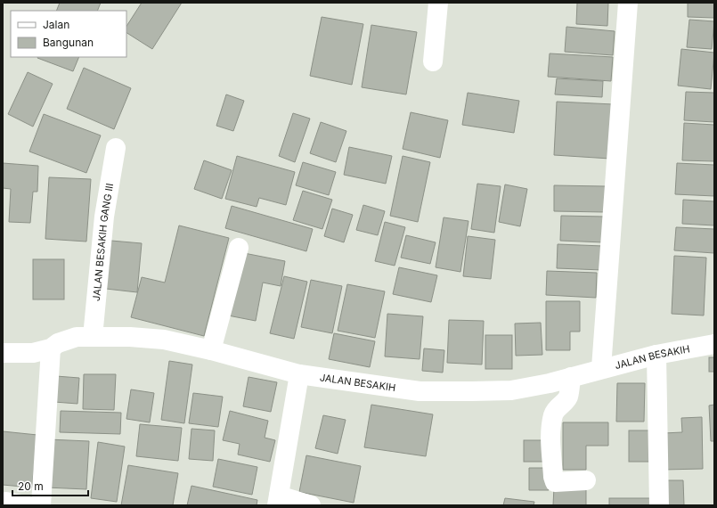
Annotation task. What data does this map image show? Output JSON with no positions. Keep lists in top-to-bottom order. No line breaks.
{"streets":{"street":["JALAN BESAKIH GANG III","JALAN BESAKIH"]},"crossings":[["JALAN BESAKIH GANG III","JALAN BESAKIH"]],"legend":["Jalan","Bangunan"],"scale_bar":"20 m"}
